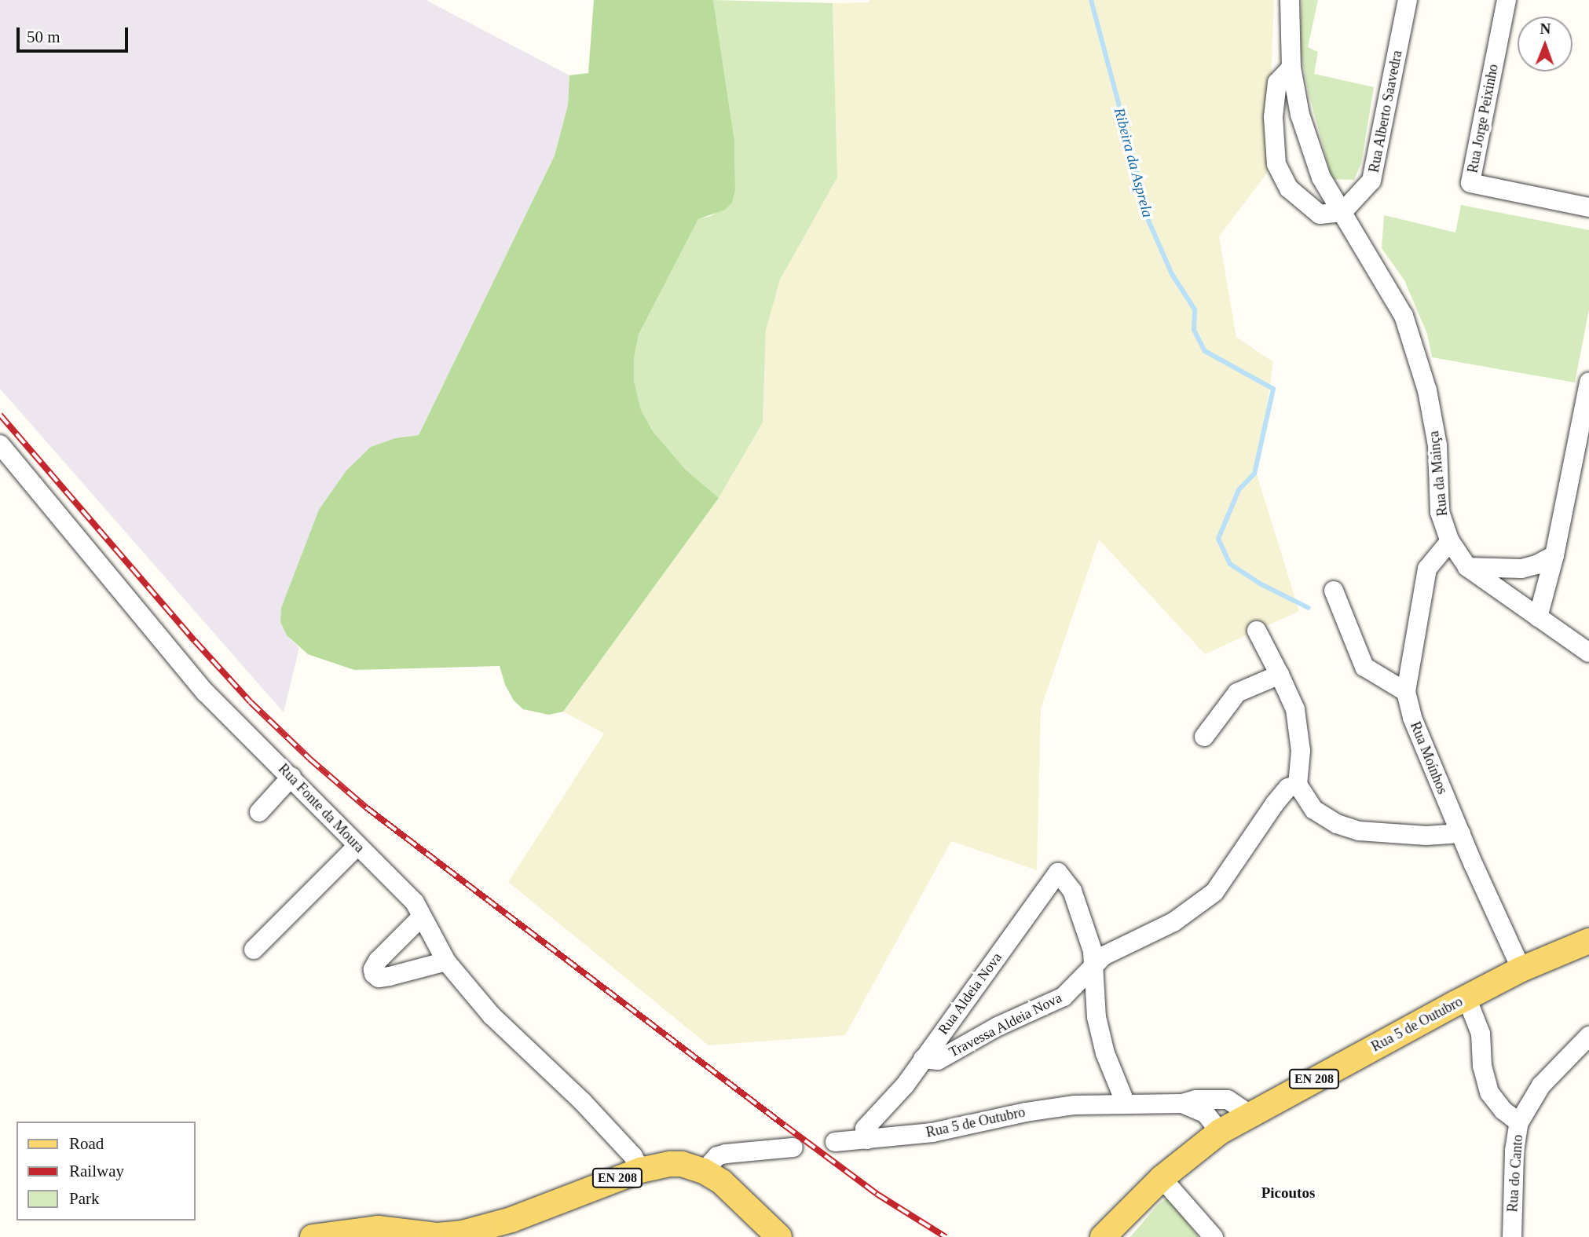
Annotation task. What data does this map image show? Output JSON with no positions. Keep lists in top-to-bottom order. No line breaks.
{"streets":{"main road":["Rua 5 de Outubro","EN 208"],"street":["Rua Alberto Saavedra","Rua Jorge Peixinho","Rua da Mainça","Rua Moínhos","Rua Fonte da Moura","Rua Aldeia Nova","Travessa Aldeia Nova","Rua do Canto"]},"crossings":[["Rua Alberto Saavedra","Rua da Mainça"],["Rua da Mainça","Rua Moínhos"],["Rua Moínhos","Rua 5 de Outubro"],["Rua Fonte da Moura","EN 208"],["Rua Aldeia Nova","Rua 5 de Outubro"],["Rua Aldeia Nova","Travessa Aldeia Nova"]],"districts":["Picoutos"],"water":["Ribeira da Asprela"],"legend":["Road","Railway","Park"],"scale_bar":"50 m","north":"top"}
